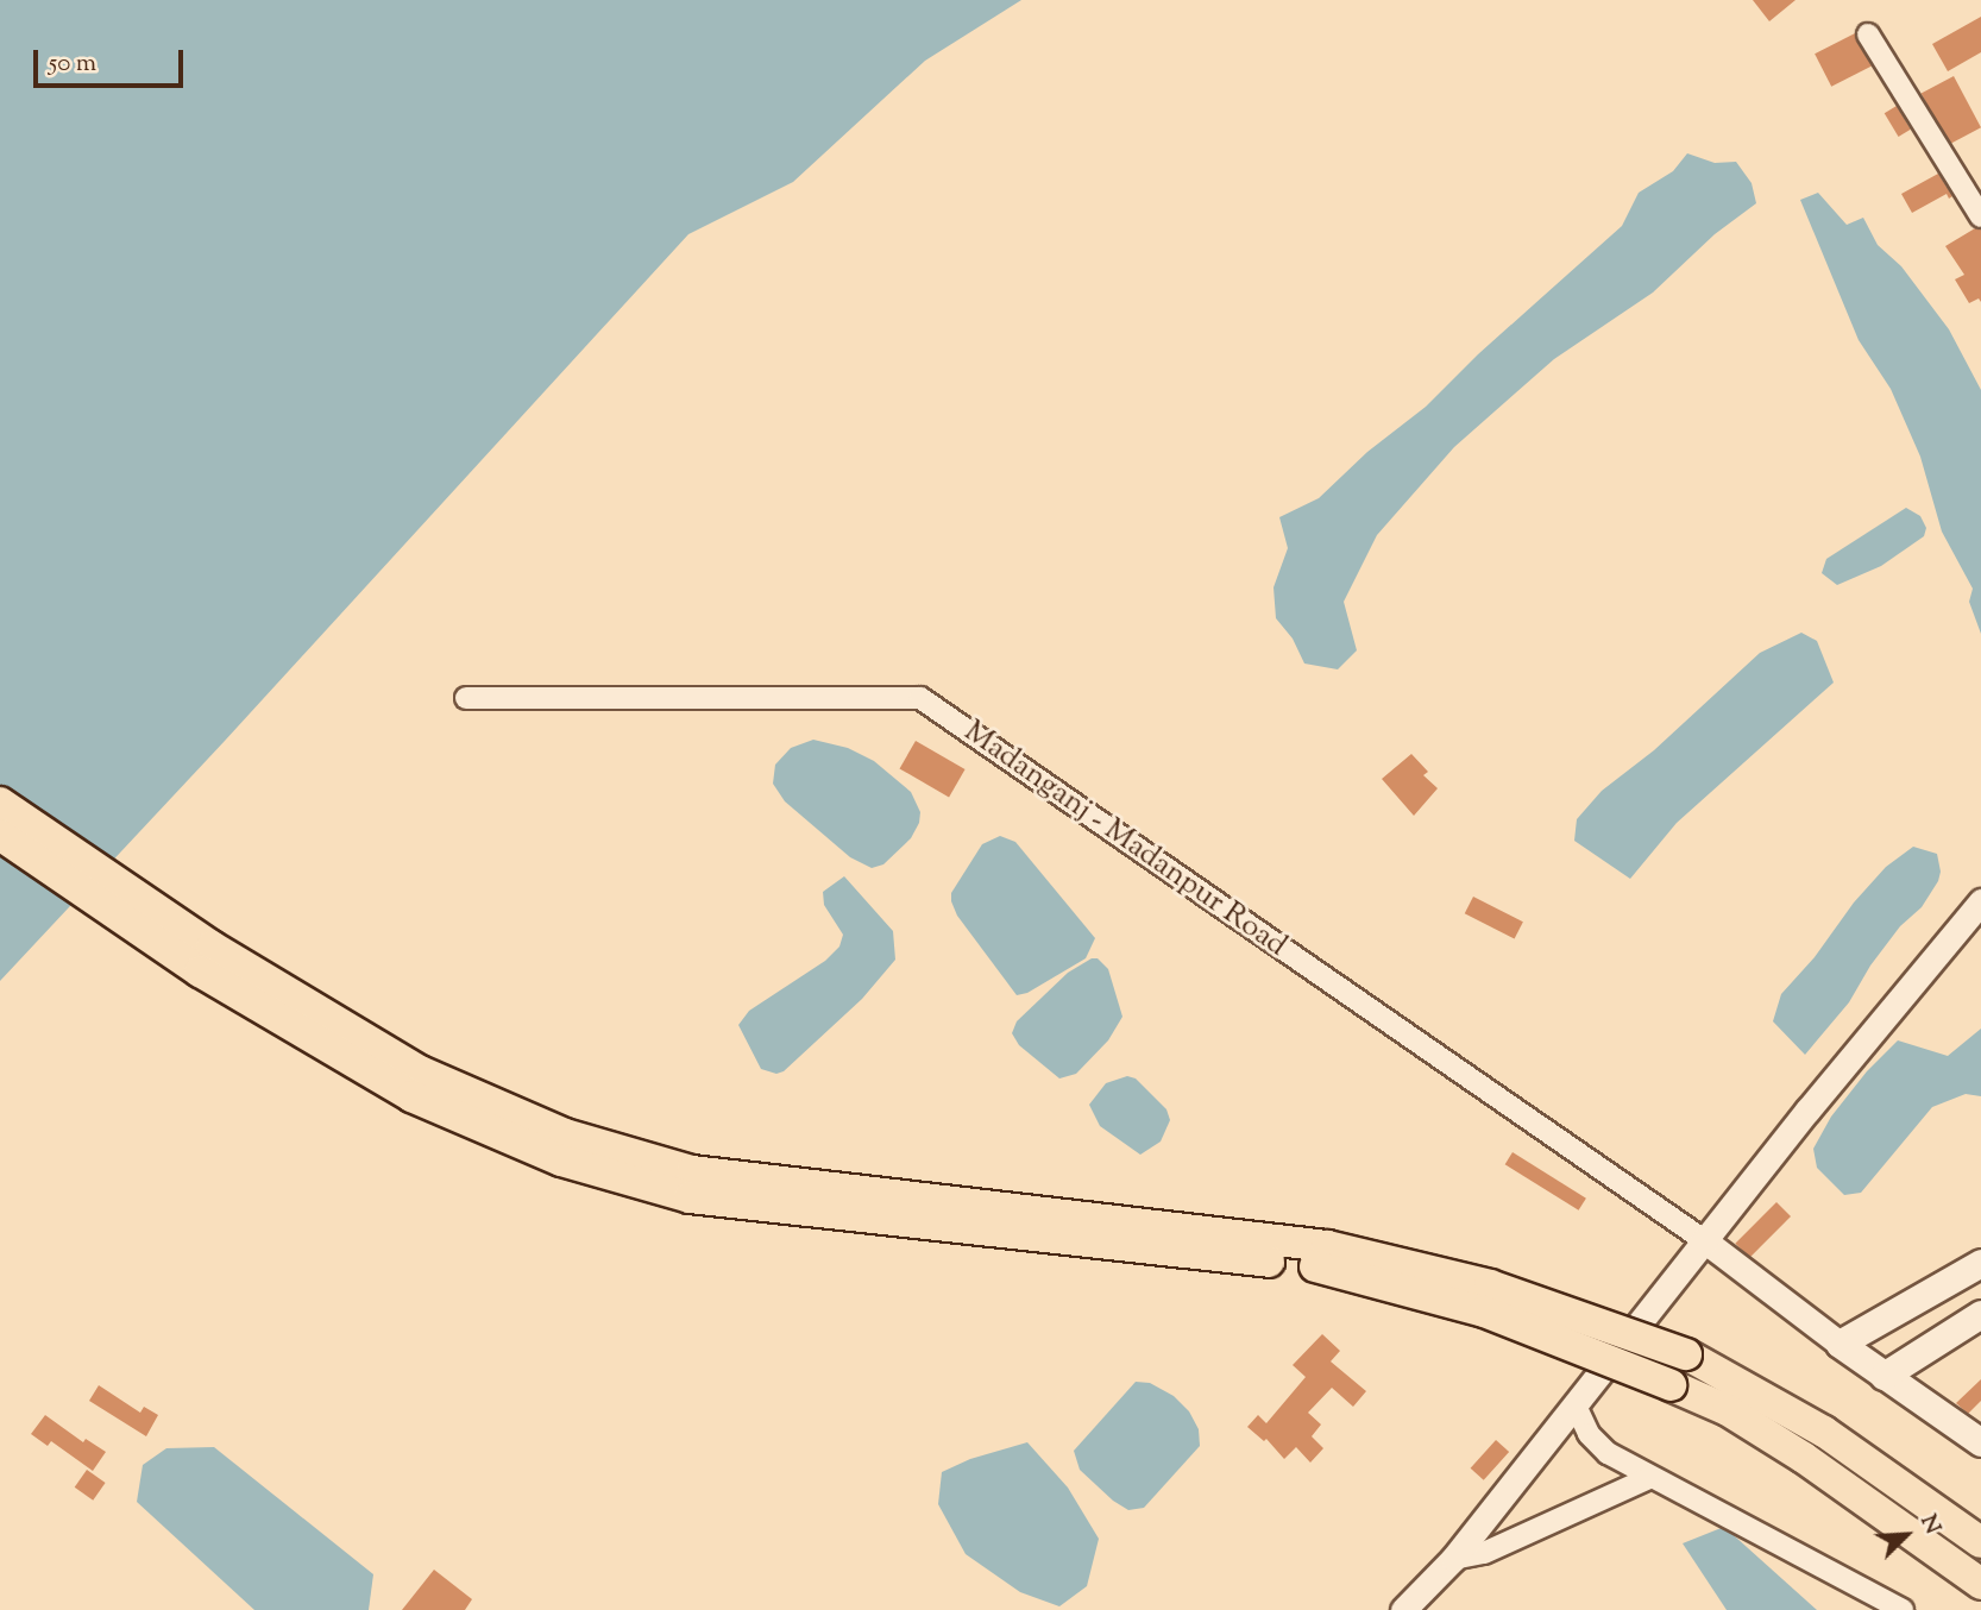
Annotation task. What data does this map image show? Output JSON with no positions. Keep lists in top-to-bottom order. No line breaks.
{"streets":{"street":["Madanganj - Madanpur Road"]},"scale_bar":"50 m","north":"top right"}
